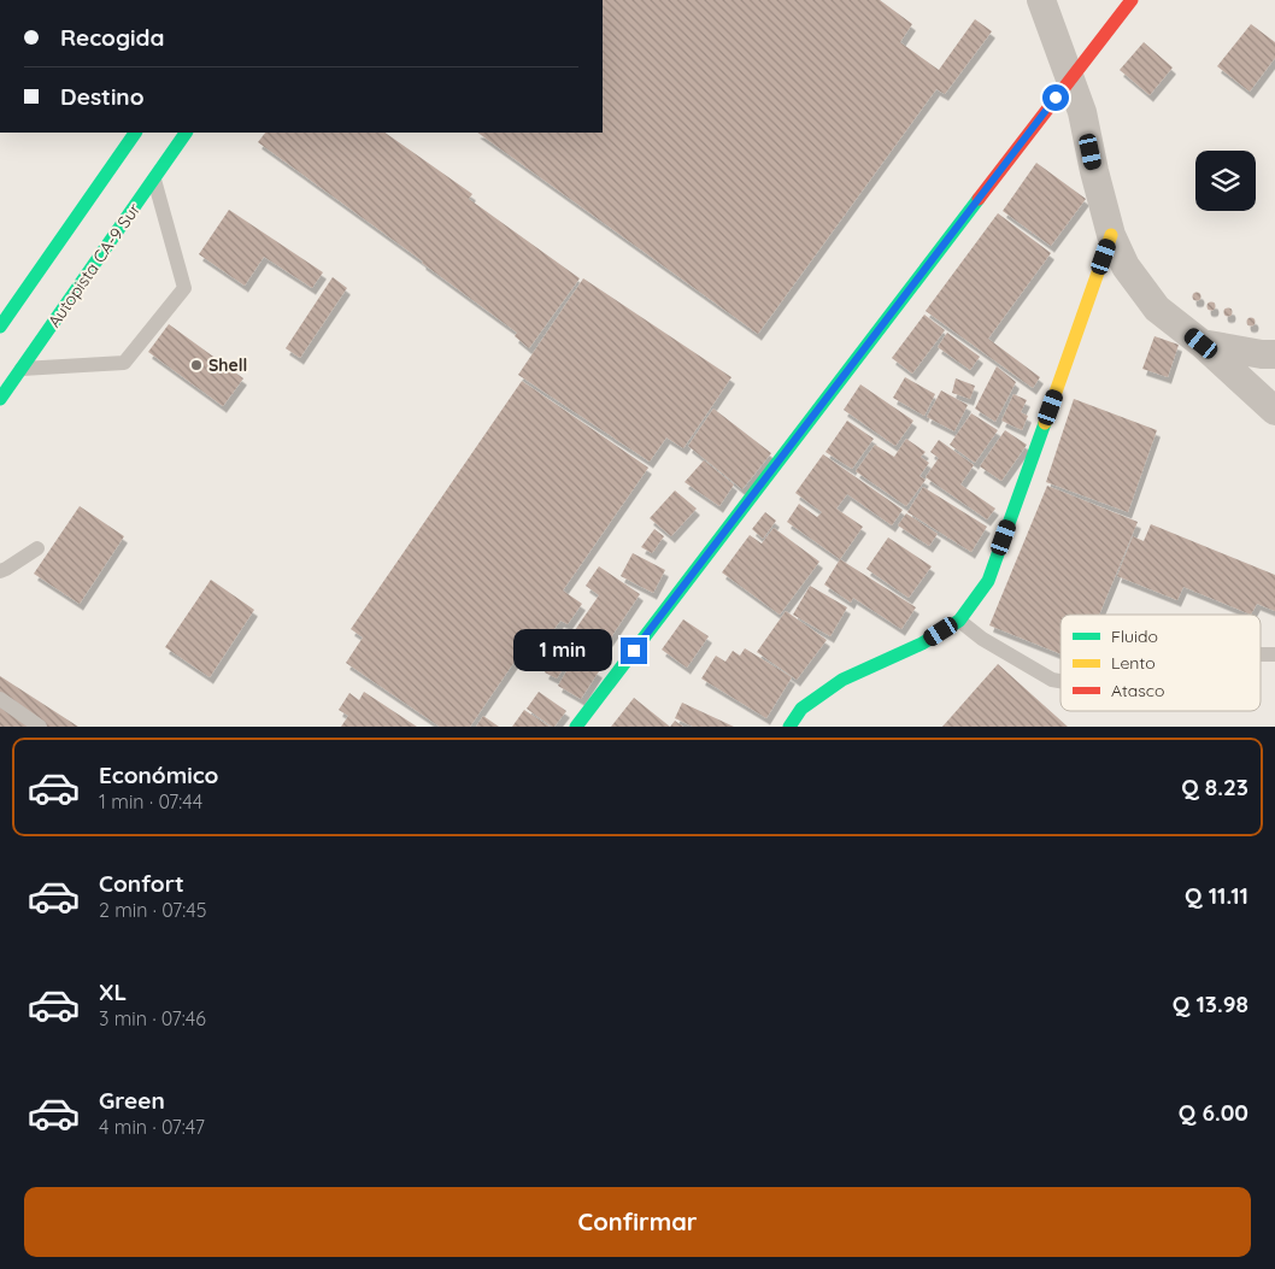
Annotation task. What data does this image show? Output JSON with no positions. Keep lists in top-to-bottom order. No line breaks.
{"streets":{"main road":["Autopista CA-9 Sur"]},"places":["Shell"],"legend":["Fluido","Lento","Atasco"],"page":{"banner":["Recogida","Destino"],"bubble":"1 min","list":[{"name":"Económico","note":"1 min · 07:44","value":"Q 8.23"},{"name":"Confort","note":"2 min · 07:45","value":"Q 11.11"},{"name":"XL","note":"3 min · 07:46","value":"Q 13.98"},{"name":"Green","note":"4 min · 07:47","value":"Q 6.00"}],"buttons":"Confirmar"}}
